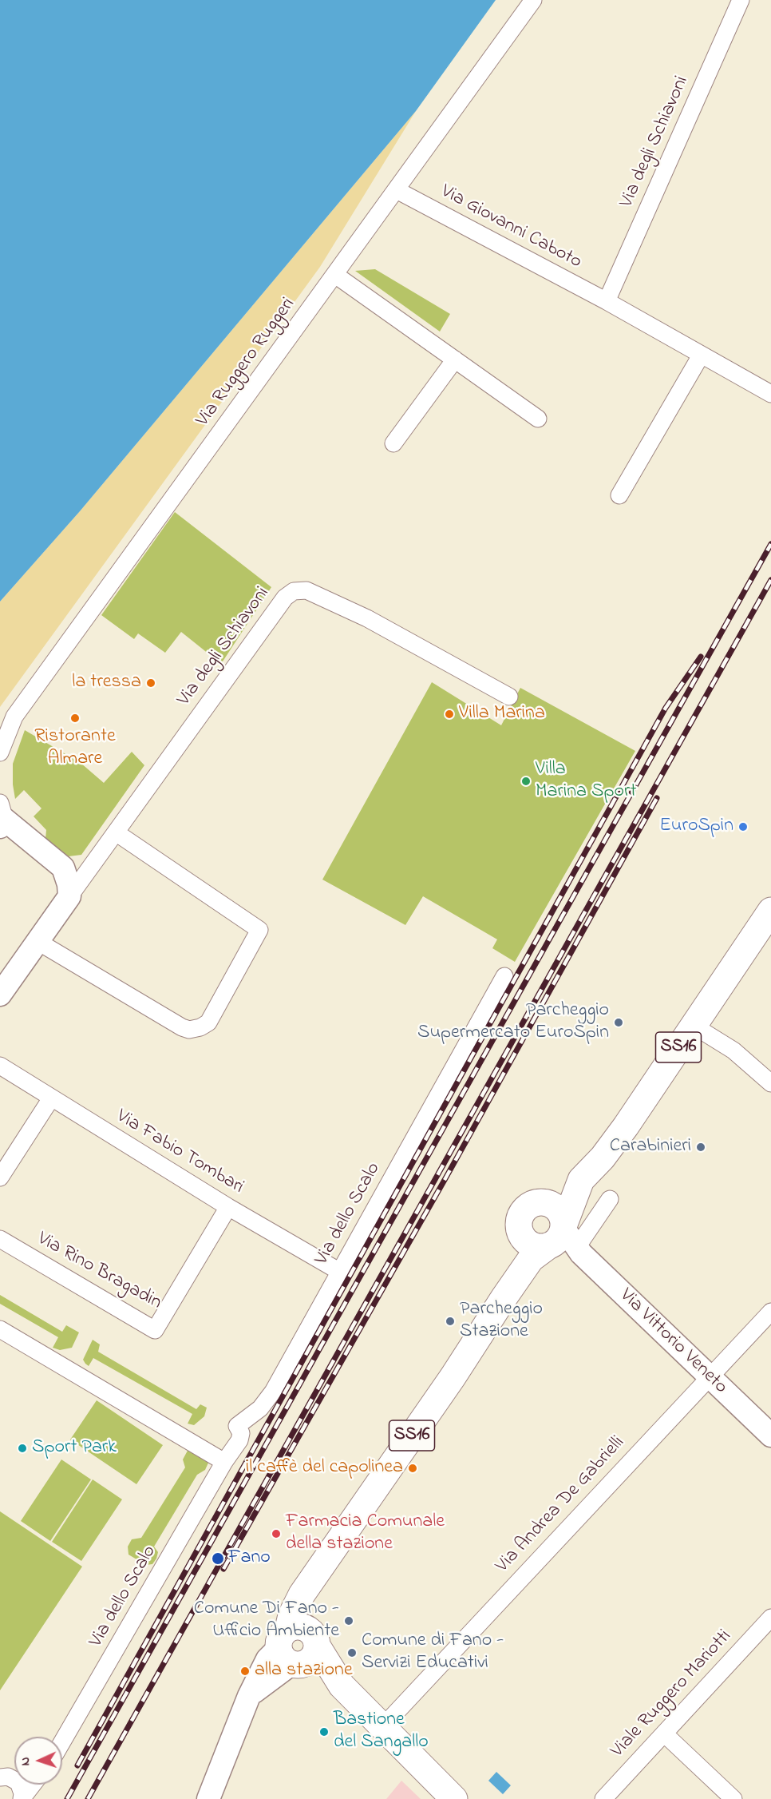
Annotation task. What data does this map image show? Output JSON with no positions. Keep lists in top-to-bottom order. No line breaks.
{"streets":{"main road":["SS16"],"street":["Via degli Schiavoni","Via Giovanni Caboto","Via Ruggero Ruggeri","Via Fabio Tombari","Via dello Scalo","Via Rino Bragadin","Via Vittorio Veneto","Via Andrea De Gabrielli","Viale Ruggero Mariotti"]},"crossings":[["Via degli Schiavoni","Via Giovanni Caboto"],["Via Giovanni Caboto","Via Ruggero Ruggeri"],["SS16","Via Vittorio Veneto"],["Via Fabio Tombari","Via dello Scalo"],["Via Fabio Tombari","Via Rino Bragadin"],["Via Vittorio Veneto","Via Andrea De Gabrielli"]],"places":["la tressa","Villa Marina","Ristorante Almare","Villa Marina Sport","EuroSpin","Parcheggio Supermercato EuroSpin","Carabinieri","Parcheggio Stazione","Sport Park","il caffè del capolinea","Farmacia Comunale della stazione","Fano","Comune Di Fano - Ufficio Ambiente","Comune di Fano - Servizi Educativi","alla stazione","Bastione del Sangallo"],"north":"left"}
